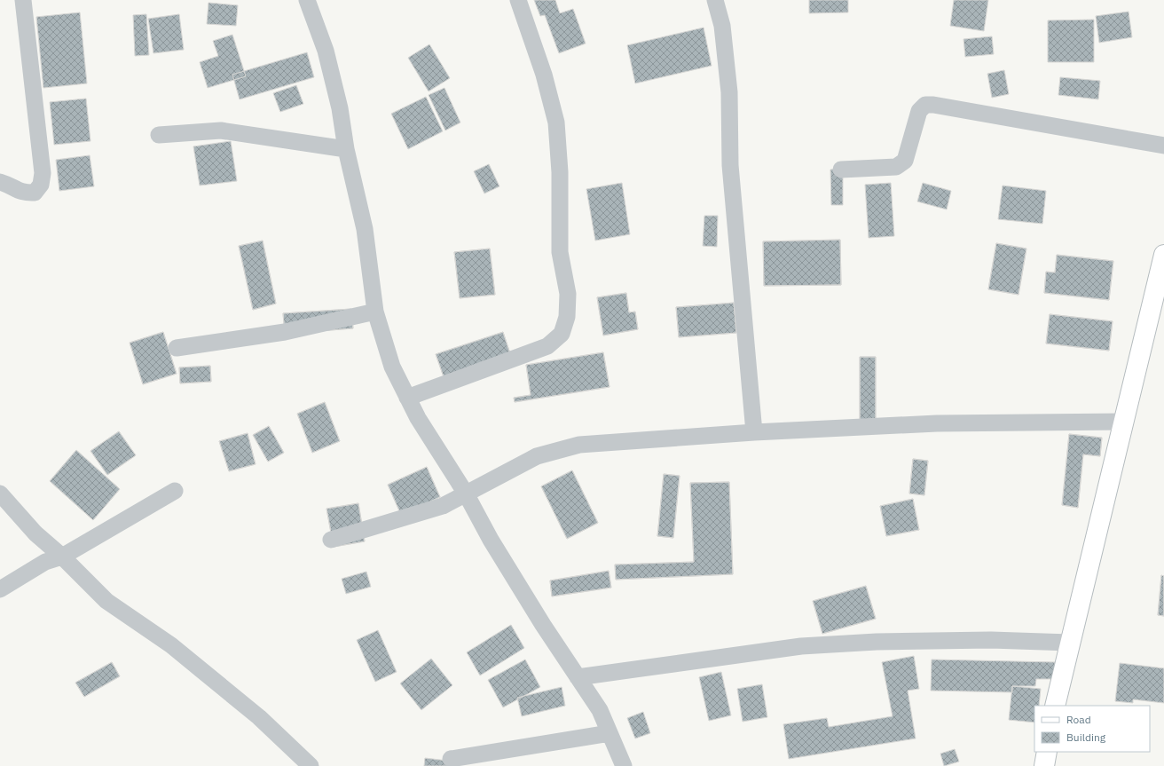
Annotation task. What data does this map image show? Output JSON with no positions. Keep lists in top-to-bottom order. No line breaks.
{"legend":["Road","Building"]}
